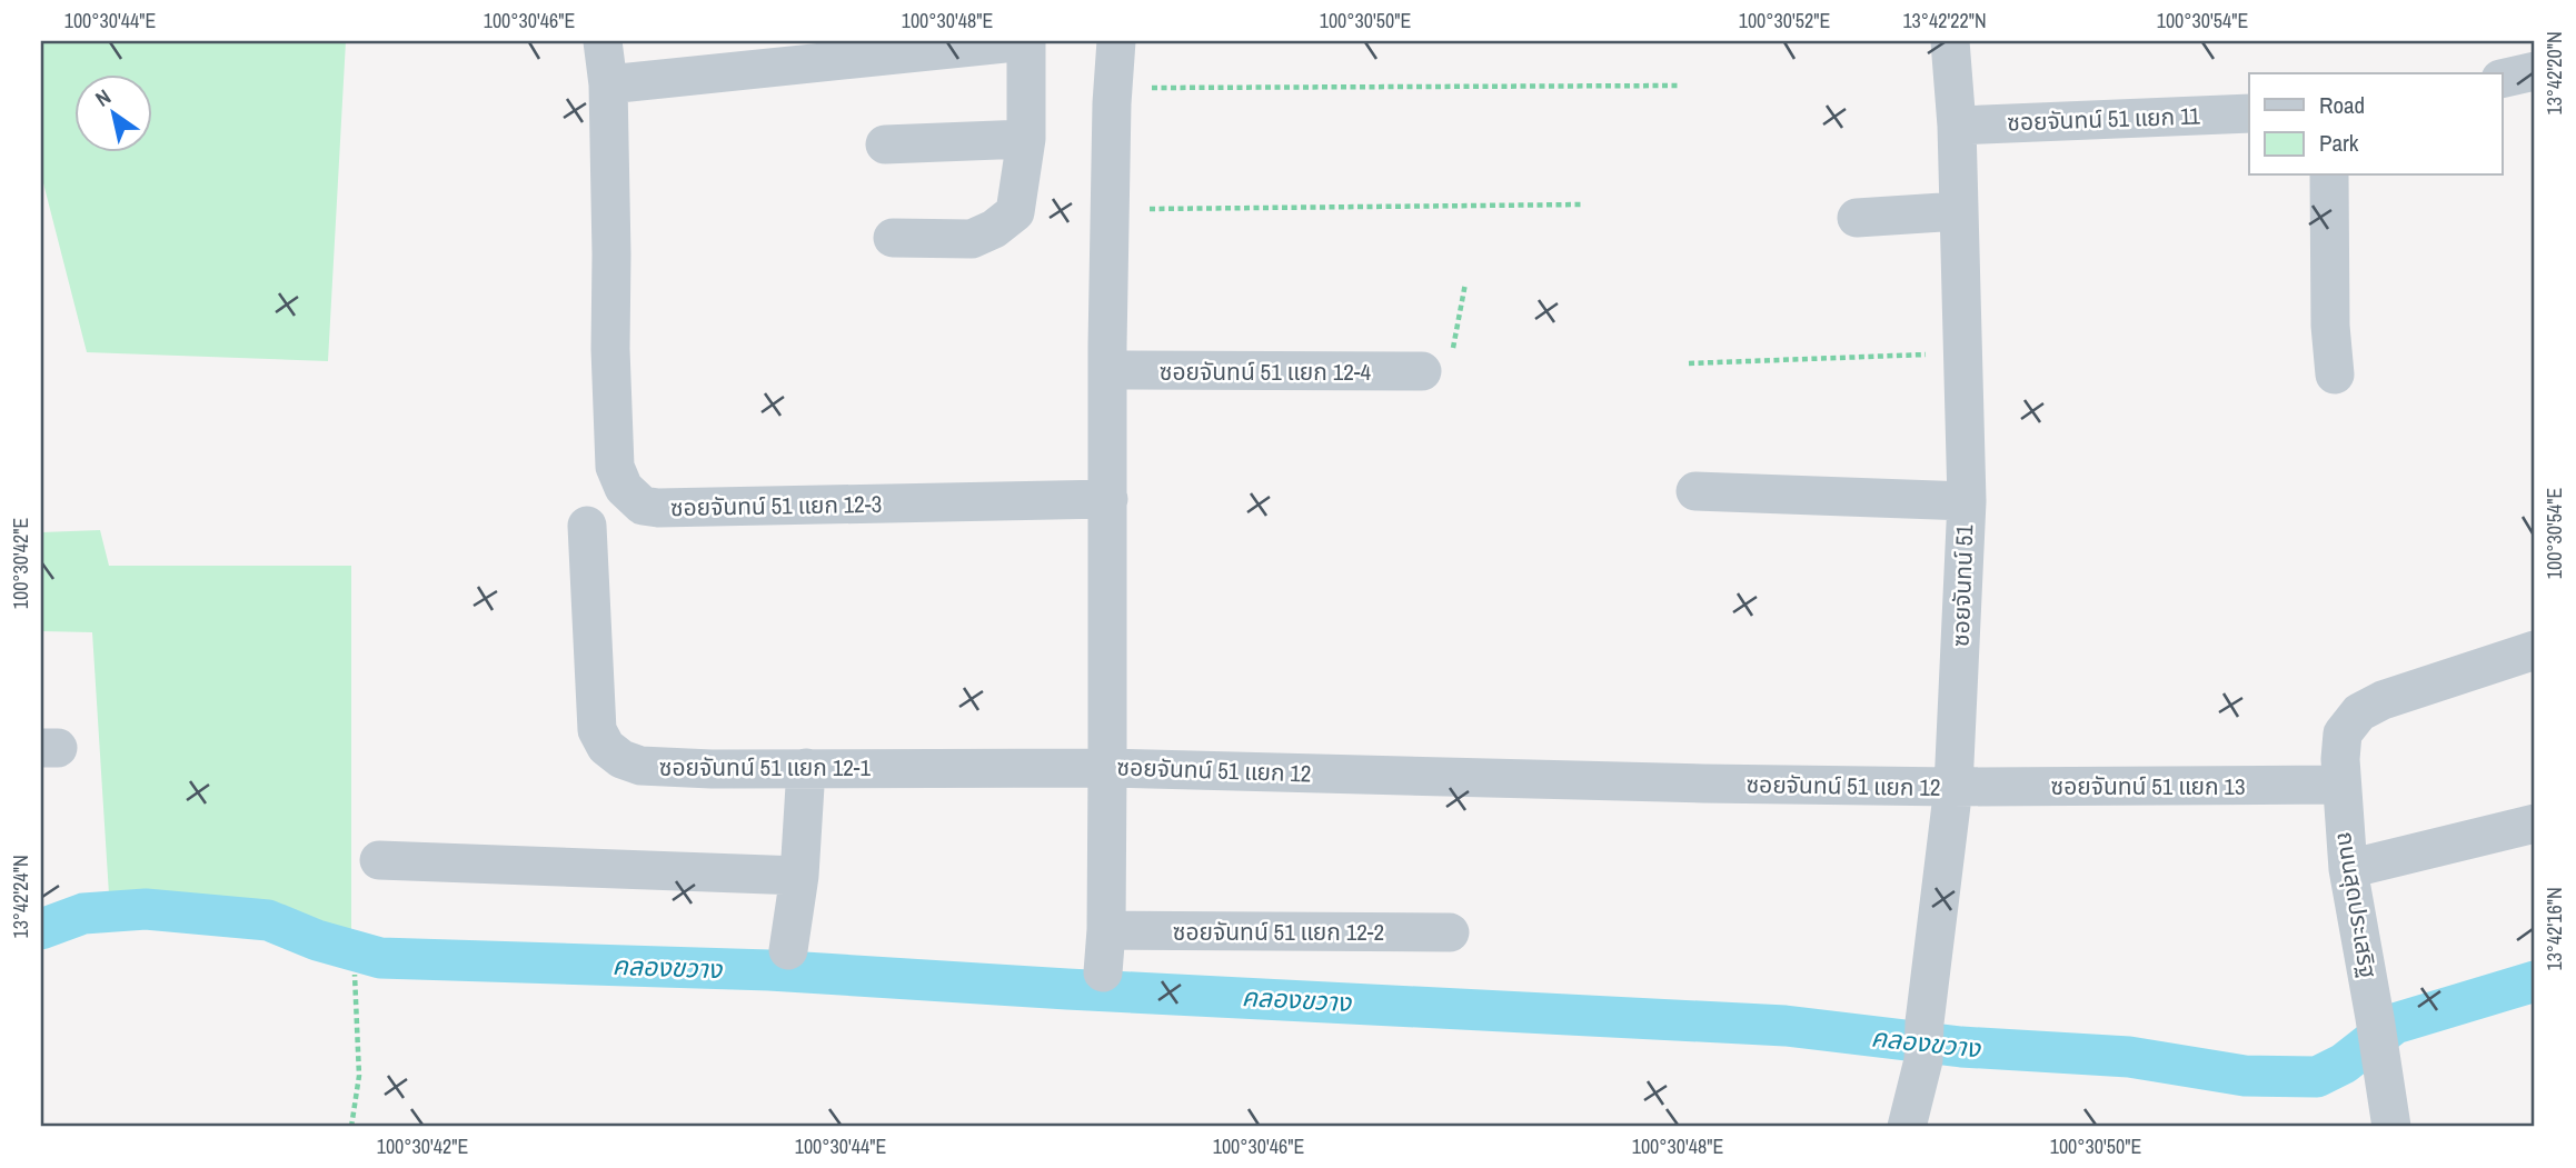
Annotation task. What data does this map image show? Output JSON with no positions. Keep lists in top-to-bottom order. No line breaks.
{"streets":{"street":["ซอยจันทน์ 51 แยก 11","ซอยจันทน์ 51 แยก 12-4","ซอยจันทน์ 51 แยก 12-3","ซอยจันทน์ 51","ซอยจันทน์ 51 แยก 12-1","ซอยจันทน์ 51 แยก 12","ซอยจันทน์ 51 แยก 13","ถนนสุดประเสริฐ","ซอยจันทน์ 51 แยก 12-2"]},"crossings":[["ซอยจันทน์ 51 แยก 11","ซอยจันทน์ 51"],["ซอยจันทน์ 51 แยก 12-4","ซอยจันทน์ 51 แยก 12"],["ซอยจันทน์ 51 แยก 12-3","ซอยจันทน์ 51 แยก 12"],["ซอยจันทน์ 51","ซอยจันทน์ 51 แยก 12"],["ซอยจันทน์ 51","ซอยจันทน์ 51 แยก 13"],["ซอยจันทน์ 51 แยก 12-1","ซอยจันทน์ 51 แยก 12"],["ซอยจันทน์ 51 แยก 12","ซอยจันทน์ 51 แยก 13"],["ซอยจันทน์ 51 แยก 13","ถนนสุดประเสริฐ"]],"water":["คลองขวาง"],"legend":["Road","Park"],"north":"top left","coordinates":["100°30'44\"E","100°30'46\"E","100°30'48\"E","100°30'50\"E","100°30'52\"E","13°42'22\"N","100°30'54\"E","13°42'20\"N","100°30'42\"E","13°42'24\"N","13°42'16\"N"]}
